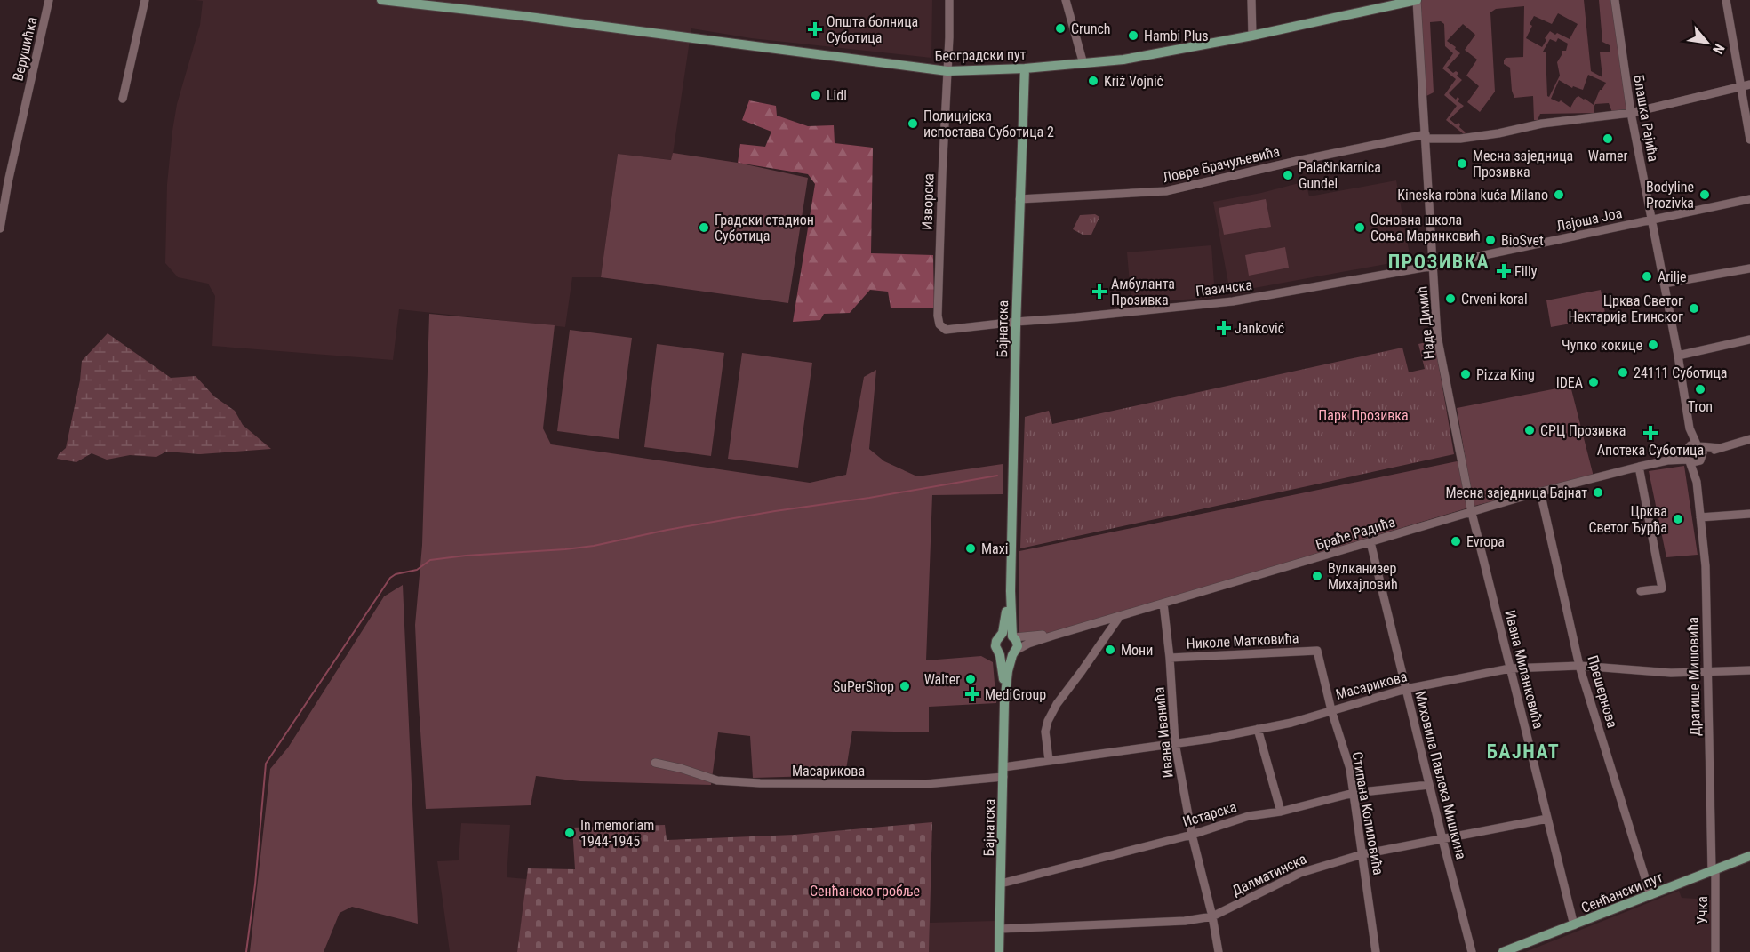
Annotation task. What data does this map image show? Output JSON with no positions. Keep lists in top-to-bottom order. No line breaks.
{"streets":{"main road":["Београдски пут","Бајнатска","Сенћански пут"],"street":["Верушићка","Блашка Рајића","Ловре Брачуљевића","Изворска","Лајоша Јоа","Пазинска","Наде Димић","Браће Радића","Николе Матковића","Ивана Миланковића","Драгише Мишовића","Масарикова","Прешернова","Ивана Иванића","Миховила Павлека Мишкина","Стипана Копиловића","Истарска","Далматинска","Учка"]},"crossings":[["Београдски пут","Изворска"],["Београдски пут","Наде Димић"],["Београдски пут","Бајнатска"],["Блашка Рајића","Ловре Брачуљевића"],["Блашка Рајића","Лајоша Јоа"],["Блашка Рајића","Браће Радића"],["Блашка Рајића","Драгише Мишовића"],["Ловре Брачуљевића","Наде Димић"],["Ловре Брачуљевића","Бајнатска"],["Изворска","Пазинска"],["Изворска","Бајнатска"],["Лајоша Јоа","Пазинска"],["Лајоша Јоа","Наде Димић"],["Пазинска","Наде Димић"],["Пазинска","Бајнатска"],["Наде Димић","Браће Радића"],["Наде Димић","Ивана Миланковића"],["Бајнатска","Браће Радића"],["Бајнатска","Масарикова"],["Бајнатска","Истарска"],["Бајнатска","Далматинска"],["Браће Радића","Ивана Миланковића"],["Браће Радића","Драгише Мишовића"],["Браће Радића","Прешернова"],["Браће Радића","Ивана Иванића"],["Браће Радића","Миховила Павлека Мишкина"],["Николе Матковића","Ивана Иванића"],["Николе Матковића","Стипана Копиловића"],["Ивана Миланковића","Масарикова"],["Ивана Миланковића","Далматинска"],["Ивана Миланковића","Сенћански пут"],["Драгише Мишовића","Масарикова"],["Драгише Мишовића","Сенћански пут"],["Драгише Мишовића","Учка"],["Масарикова","Прешернова"],["Масарикова","Ивана Иванића"],["Масарикова","Миховила Павлека Мишкина"],["Масарикова","Стипана Копиловића"],["Прешернова","Сенћански пут"],["Ивана Иванића","Истарска"],["Ивана Иванића","Далматинска"],["Миховила Павлека Мишкина","Истарска"],["Миховила Павлека Мишкина","Далматинска"],["Стипана Копиловића","Истарска"],["Стипана Копиловића","Далматинска"],["Сенћански пут","Учка"]],"districts":["ПРОЗИВКА","БАЈНАТ"],"parks":["Парк Прозивка","Сенћанско гробље"],"places":{"other":["Crunch","Hambi Plus","Križ Vojnić","Lidl","Полицијска испостава Суботица 2","Warner","Месна заједница Прозивка","Palačinkarnica Gundel","Kineska robna kuća Milano","Bodyline Prozivka","Градски стадион Суботица","Основна школа Соња Маринковић","BioSvet","Arilje","Crveni koral","Црква Светог Нектарија Егинског","Чупко кокице","24111 Суботица","Pizza King","IDEA","Tron","СРЦ Прозивка","Месна заједница Бајнат","Црква Светог Ђурђа","Evropa","Maxi","Вулканизер Михајловић","Мони","Walter","SuPerShop","In memoriam 1944-1945"],"health":["Општа болница Суботица","Filly","Амбуланта Прозивка","Janković","Апотека Суботица","MediGroup"]},"north":"bottom right"}
